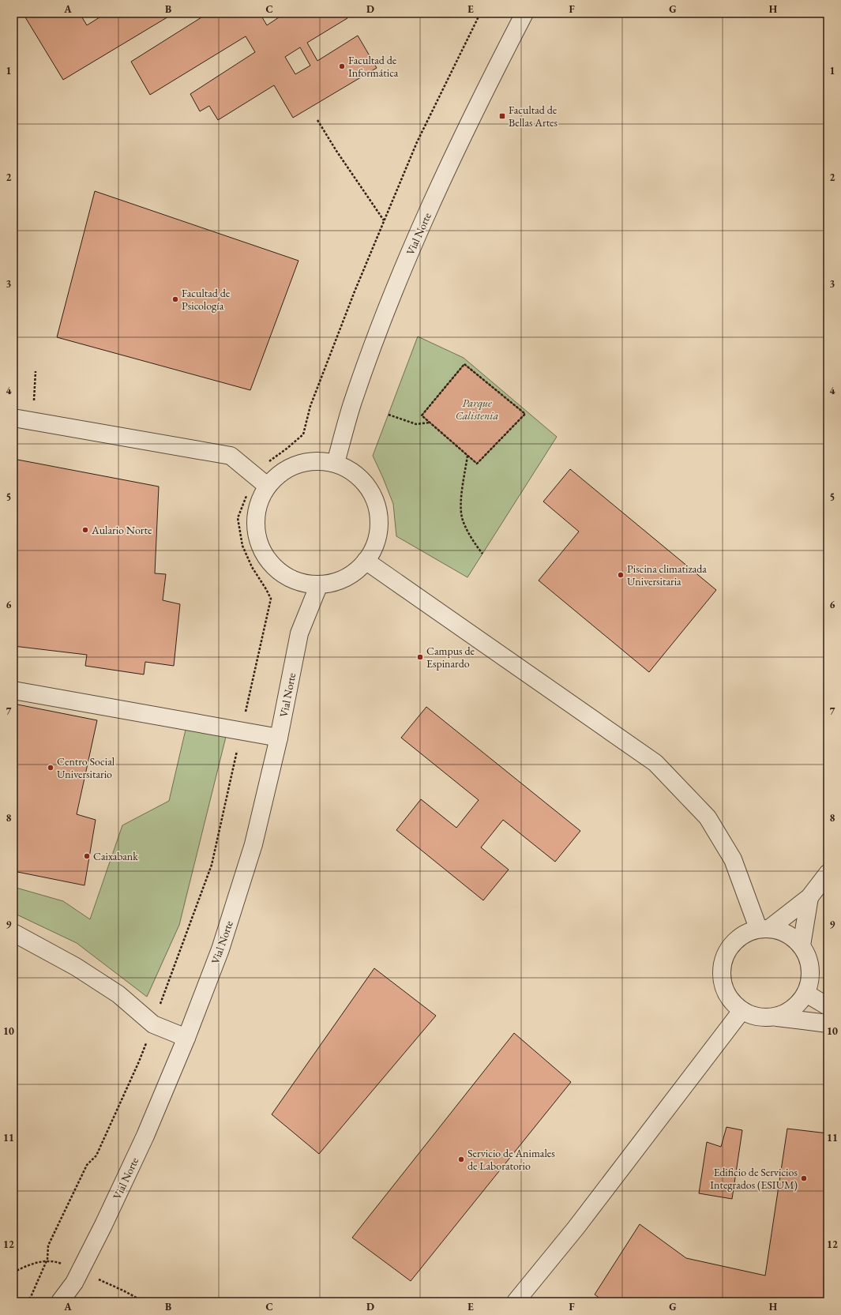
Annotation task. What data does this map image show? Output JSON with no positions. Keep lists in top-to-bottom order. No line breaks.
{"streets":{"street":["Vial Norte"]},"parks":["Parque Calistenia"],"places":{"other":["Facultad de Informática","Facultad de Psicología","Aulario Norte","Piscina climatizada Universitaria","Campus de Espinardo","Centro Social Universitario","Caixabank","Servicio de Animales de Laboratorio","Edificio de Servicios Integrados (ESIUM)"],"transit":["Facultad de Bellas Artes"]},"grid":{"columns":["A","B","C","D","E","F","G","H"],"rows":["1","2","3","4","5","6","7","8","9","10","11","12"]}}
